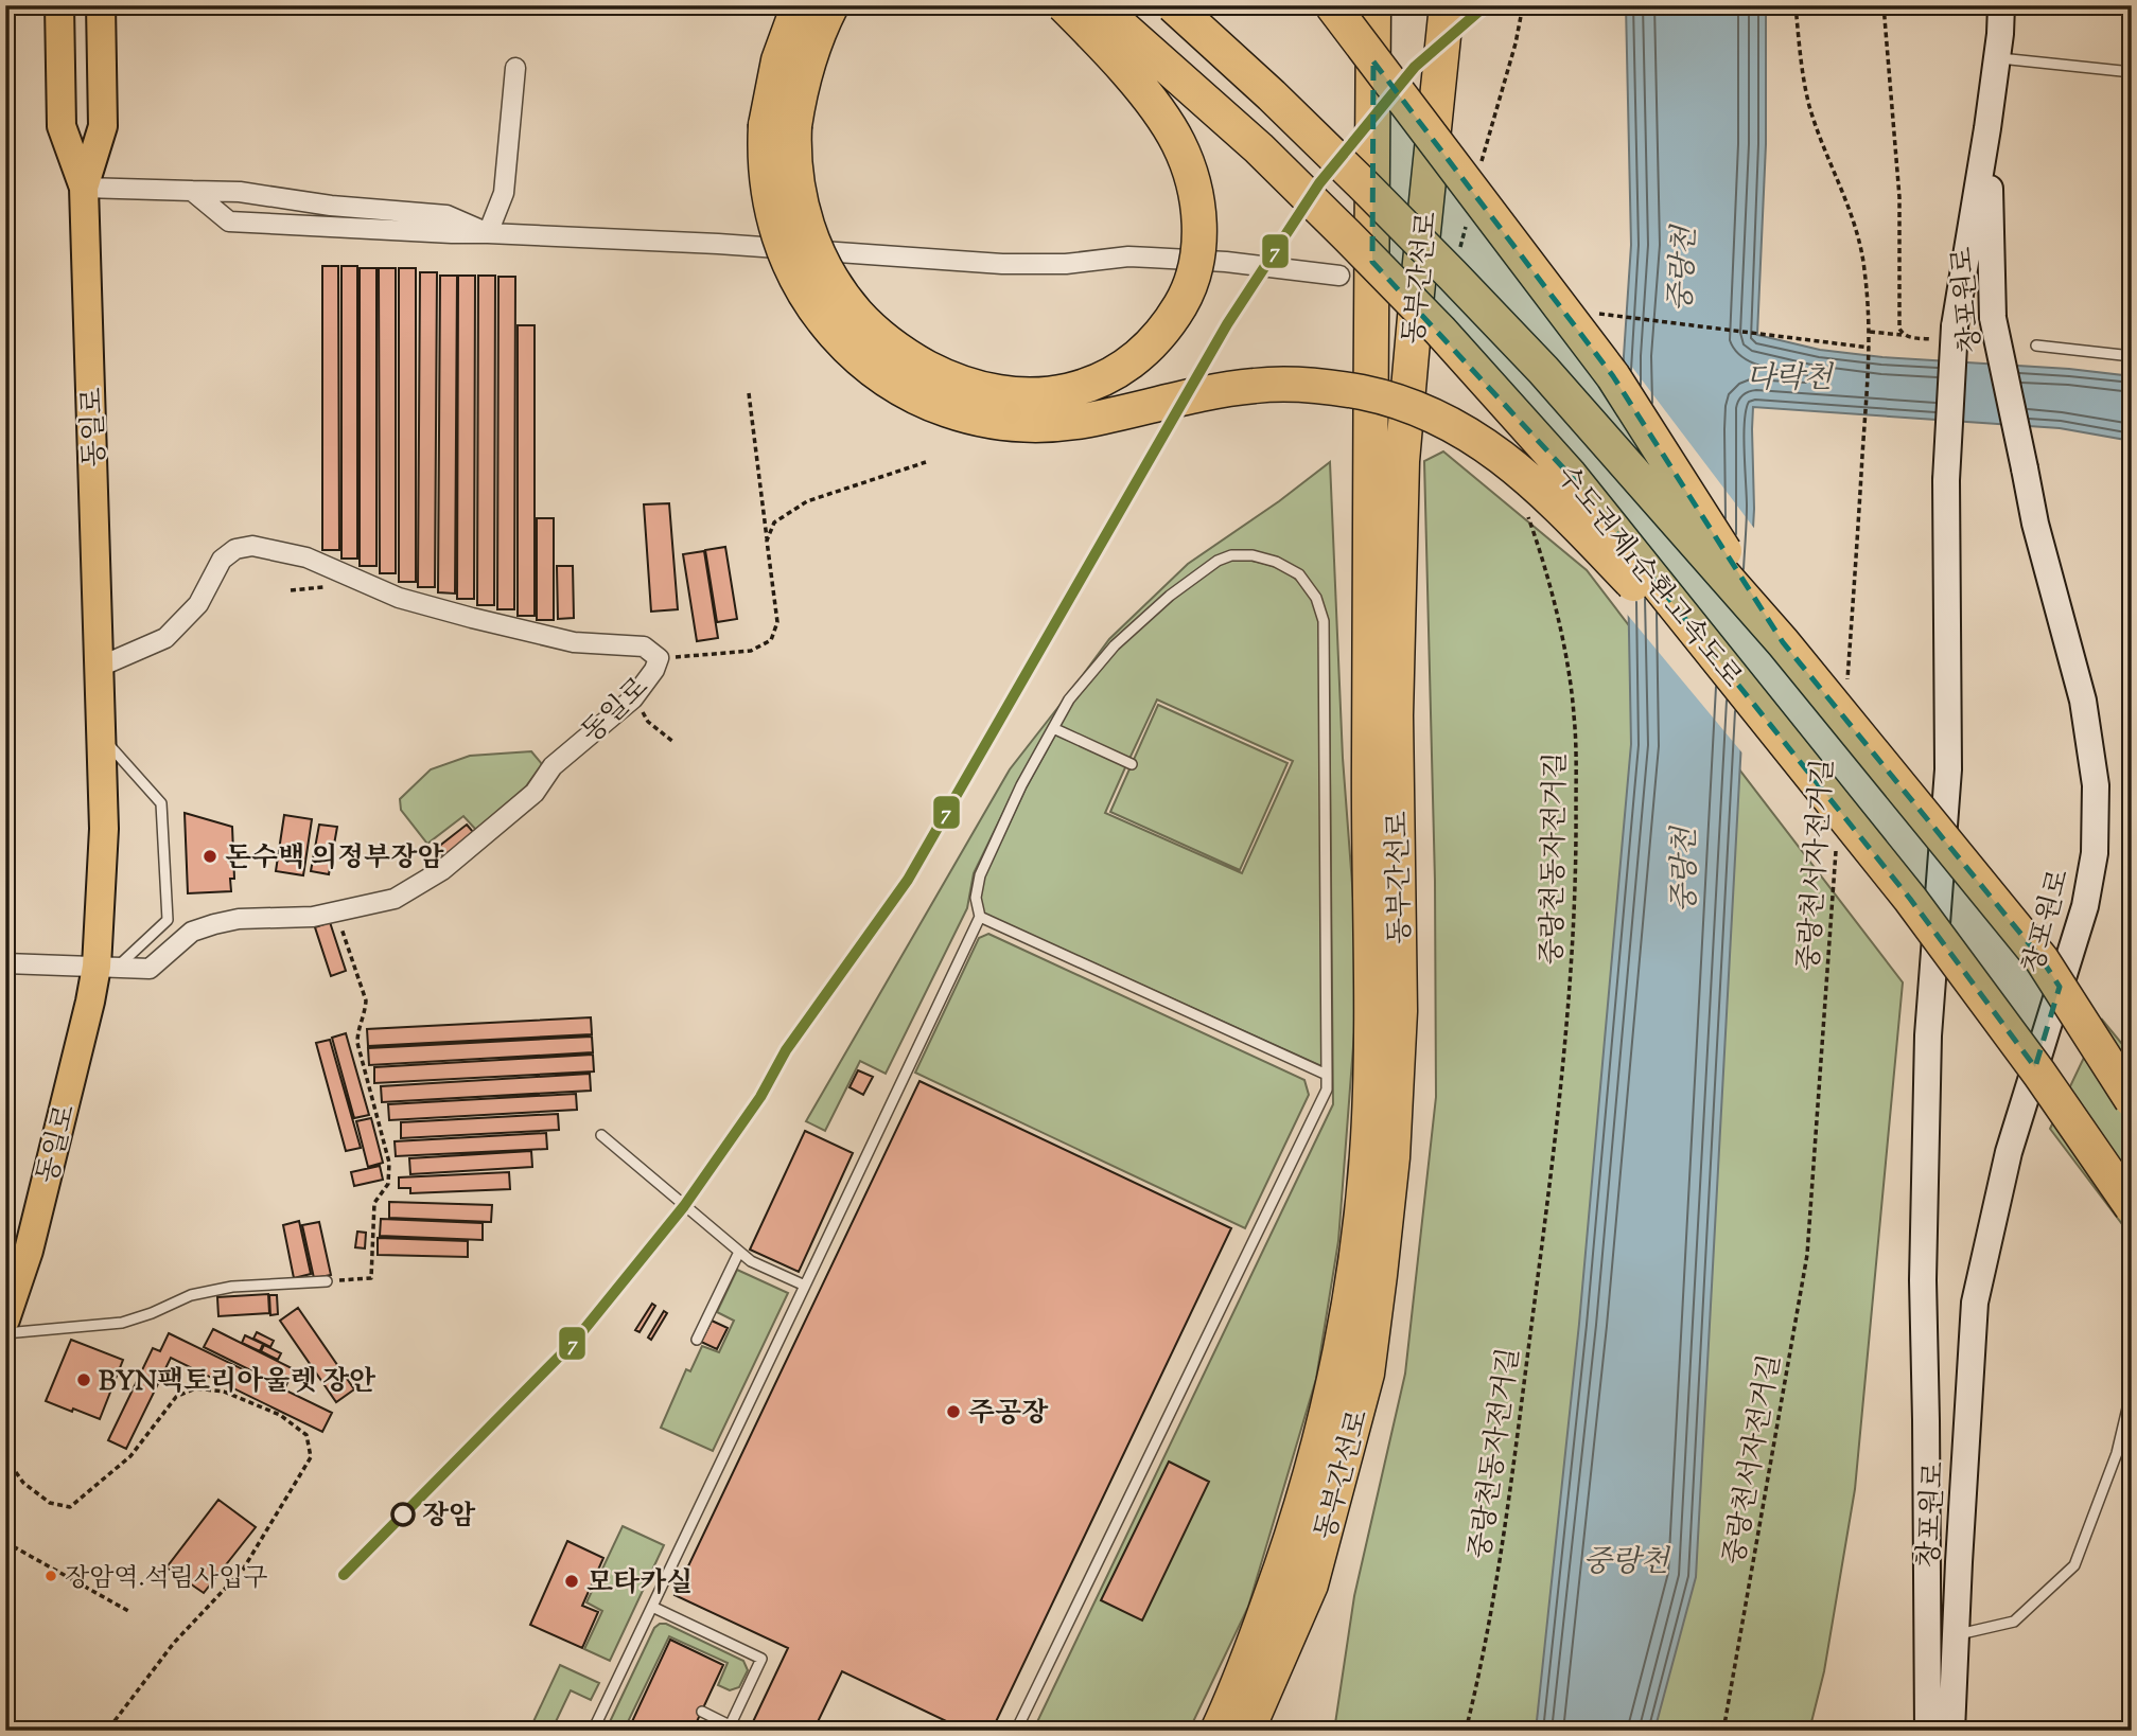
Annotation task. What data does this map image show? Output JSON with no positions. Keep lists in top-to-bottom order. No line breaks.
{"streets":{"highway":["동부간선로","수도권제1순환고속도로"],"main road":["동일로"],"street":["창포원로"],"path":["중랑천동자전거길","중랑천서자전거길"]},"water":["중랑천","다락천"],"places":["돈수백 의정부장암","BYN팩토리아울렛 장안","주공장","장암","장암역.석림사입구","모타카실"],"lines":["transit line 7"]}
